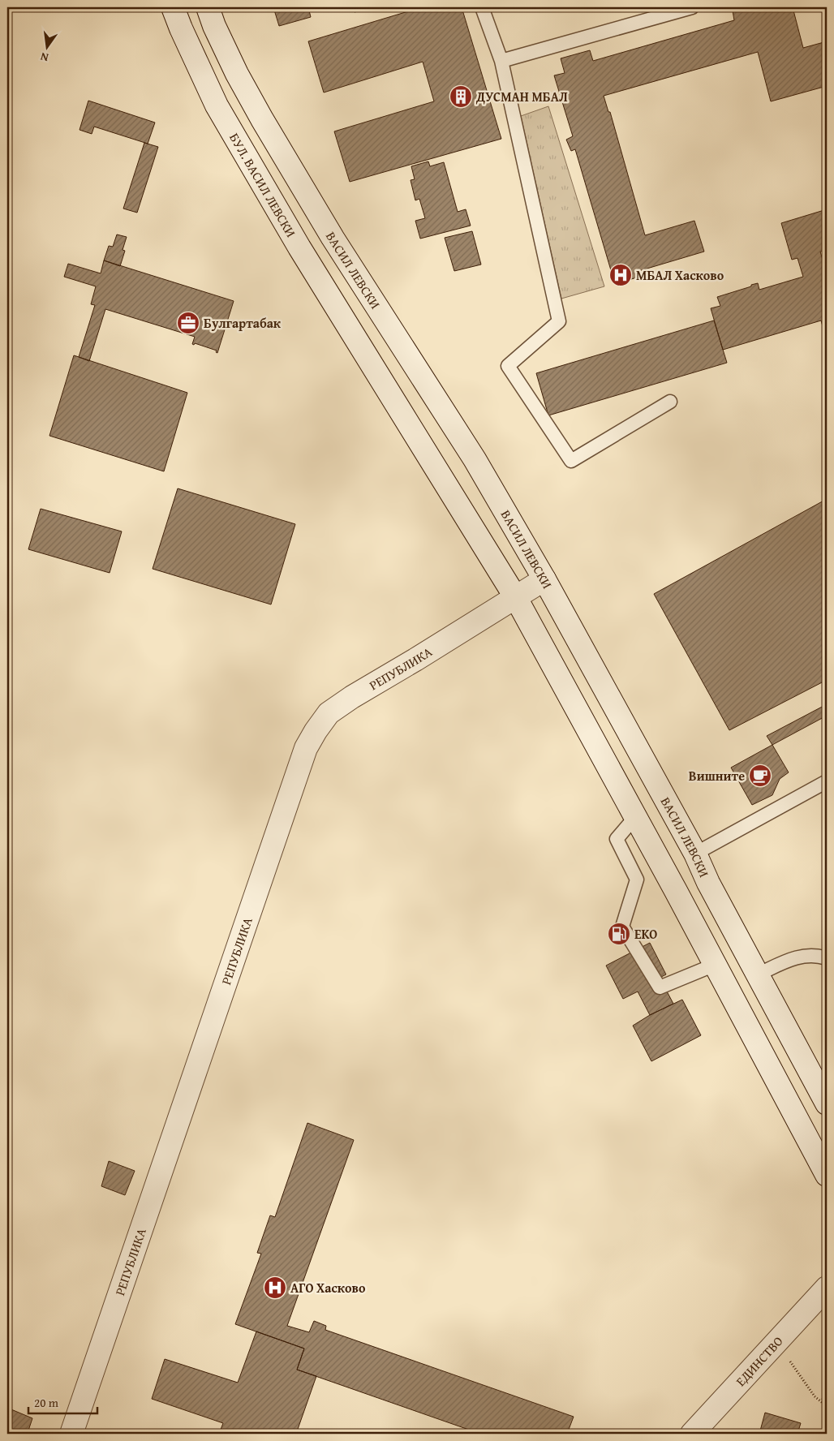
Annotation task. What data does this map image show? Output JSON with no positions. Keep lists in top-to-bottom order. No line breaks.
{"streets":{"main road":["БУЛ. ВАСИЛ ЛЕВСКИ","ВАСИЛ ЛЕВСКИ","РЕПУБЛИКА","ЕДИНСТВО"]},"crossings":[["БУЛ. ВАСИЛ ЛЕВСКИ","РЕПУБЛИКА"],["ВАСИЛ ЛЕВСКИ","РЕПУБЛИКА"]],"places":{"building":["ДУСМАН МБАЛ"],"hospital":["МБАЛ Хасково","АГО Хасково"],"office":["Булгартабак"],"cafe":["Вишните"],"fuel station":["EKO"]},"scale_bar":"20 m","north":"bottom"}
